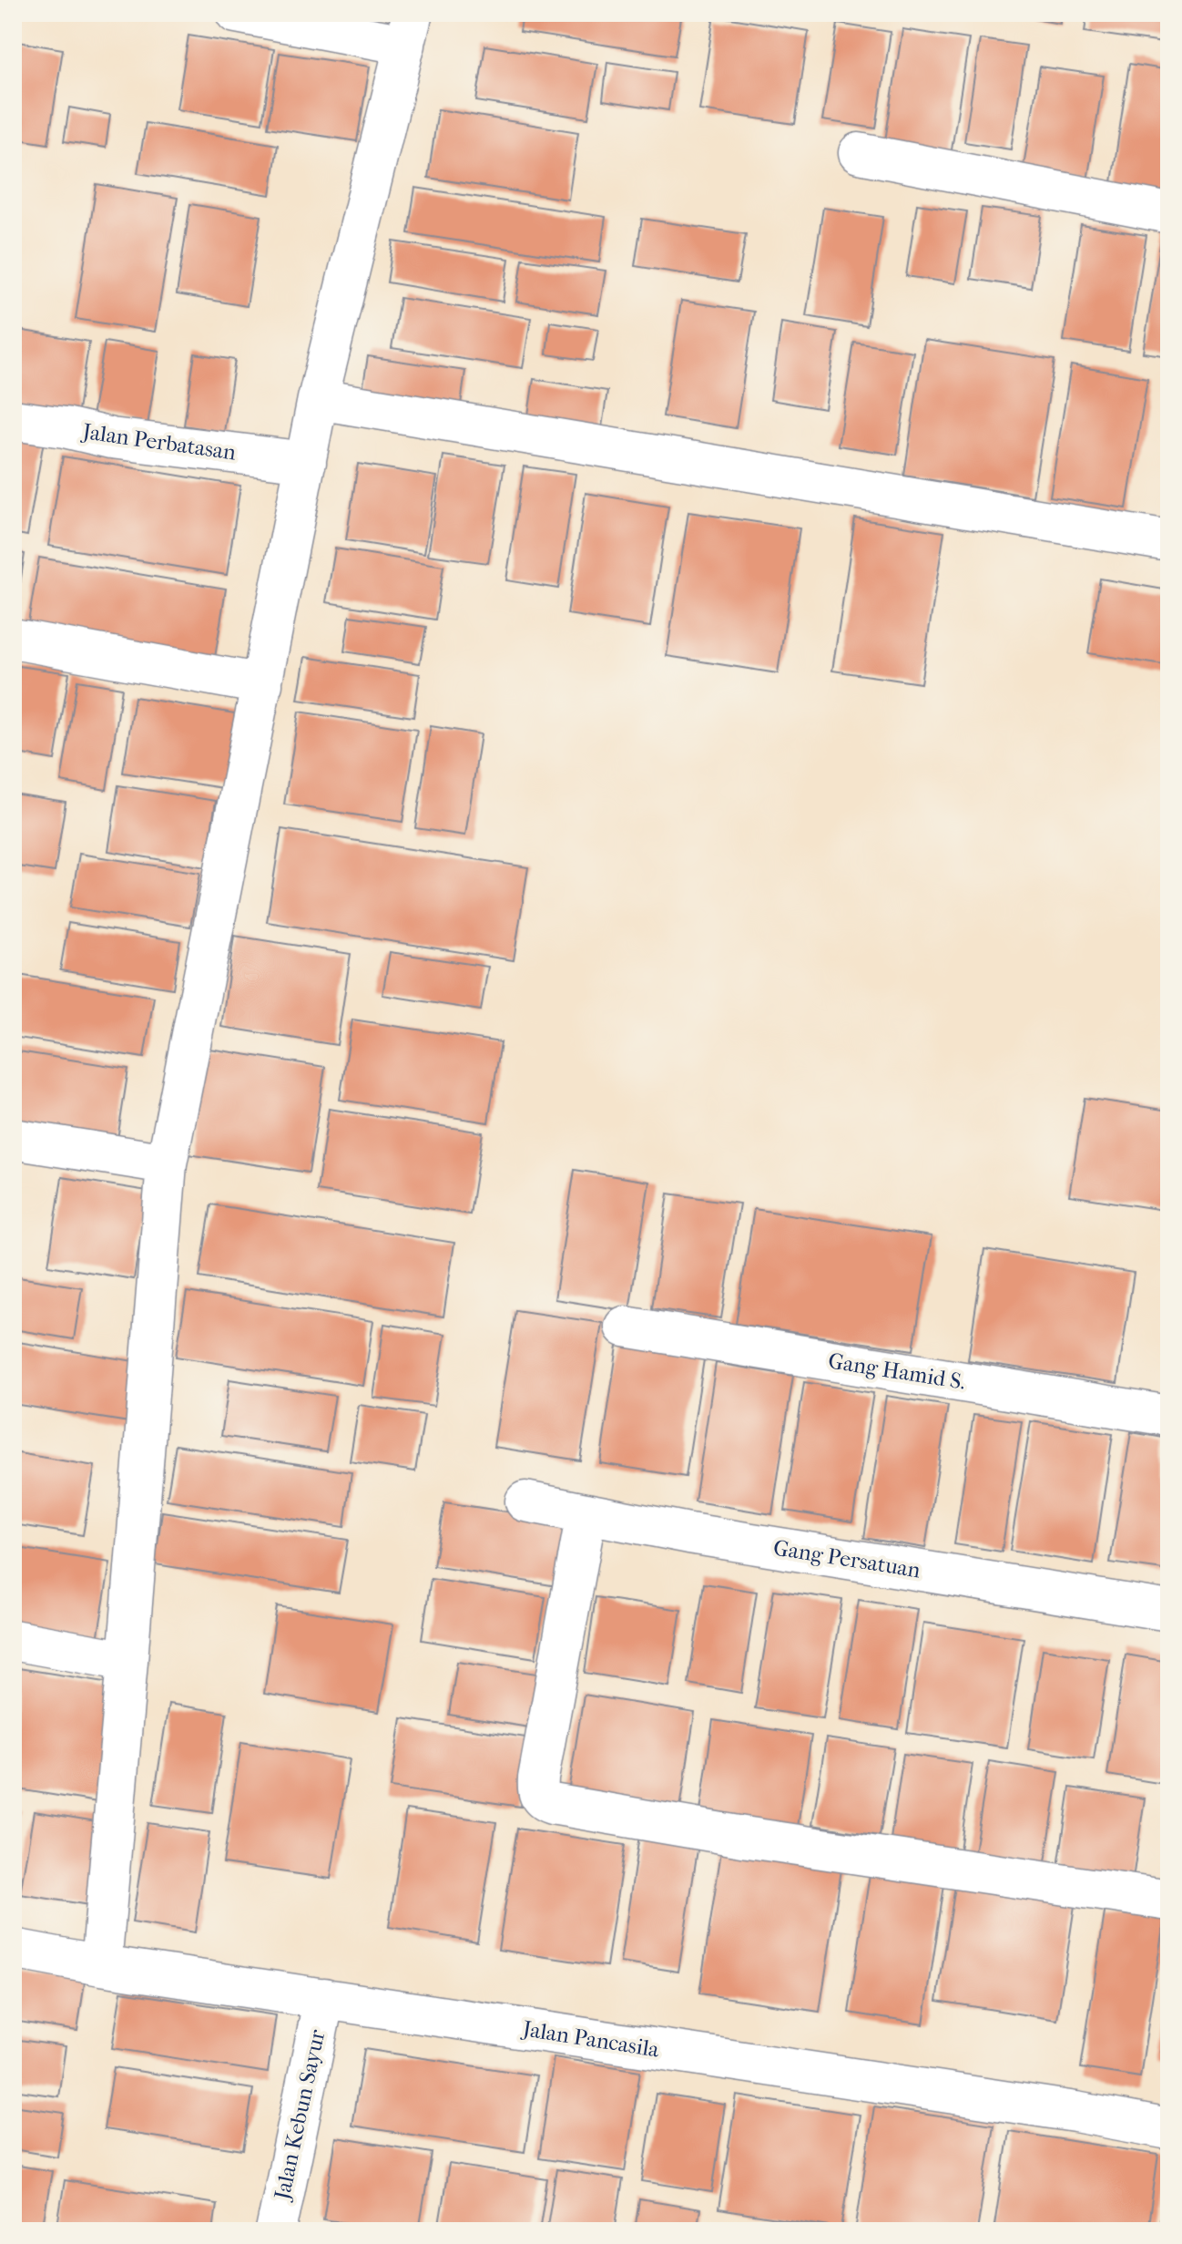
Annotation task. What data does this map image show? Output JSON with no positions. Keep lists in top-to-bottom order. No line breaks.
{"streets":{"street":["Jalan Perbatasan","Gang Hamid S.","Gang Persatuan","Jalan Pancasila","Jalan Kebun Sayur"]},"crossings":[["Jalan Pancasila","Jalan Kebun Sayur"]]}
